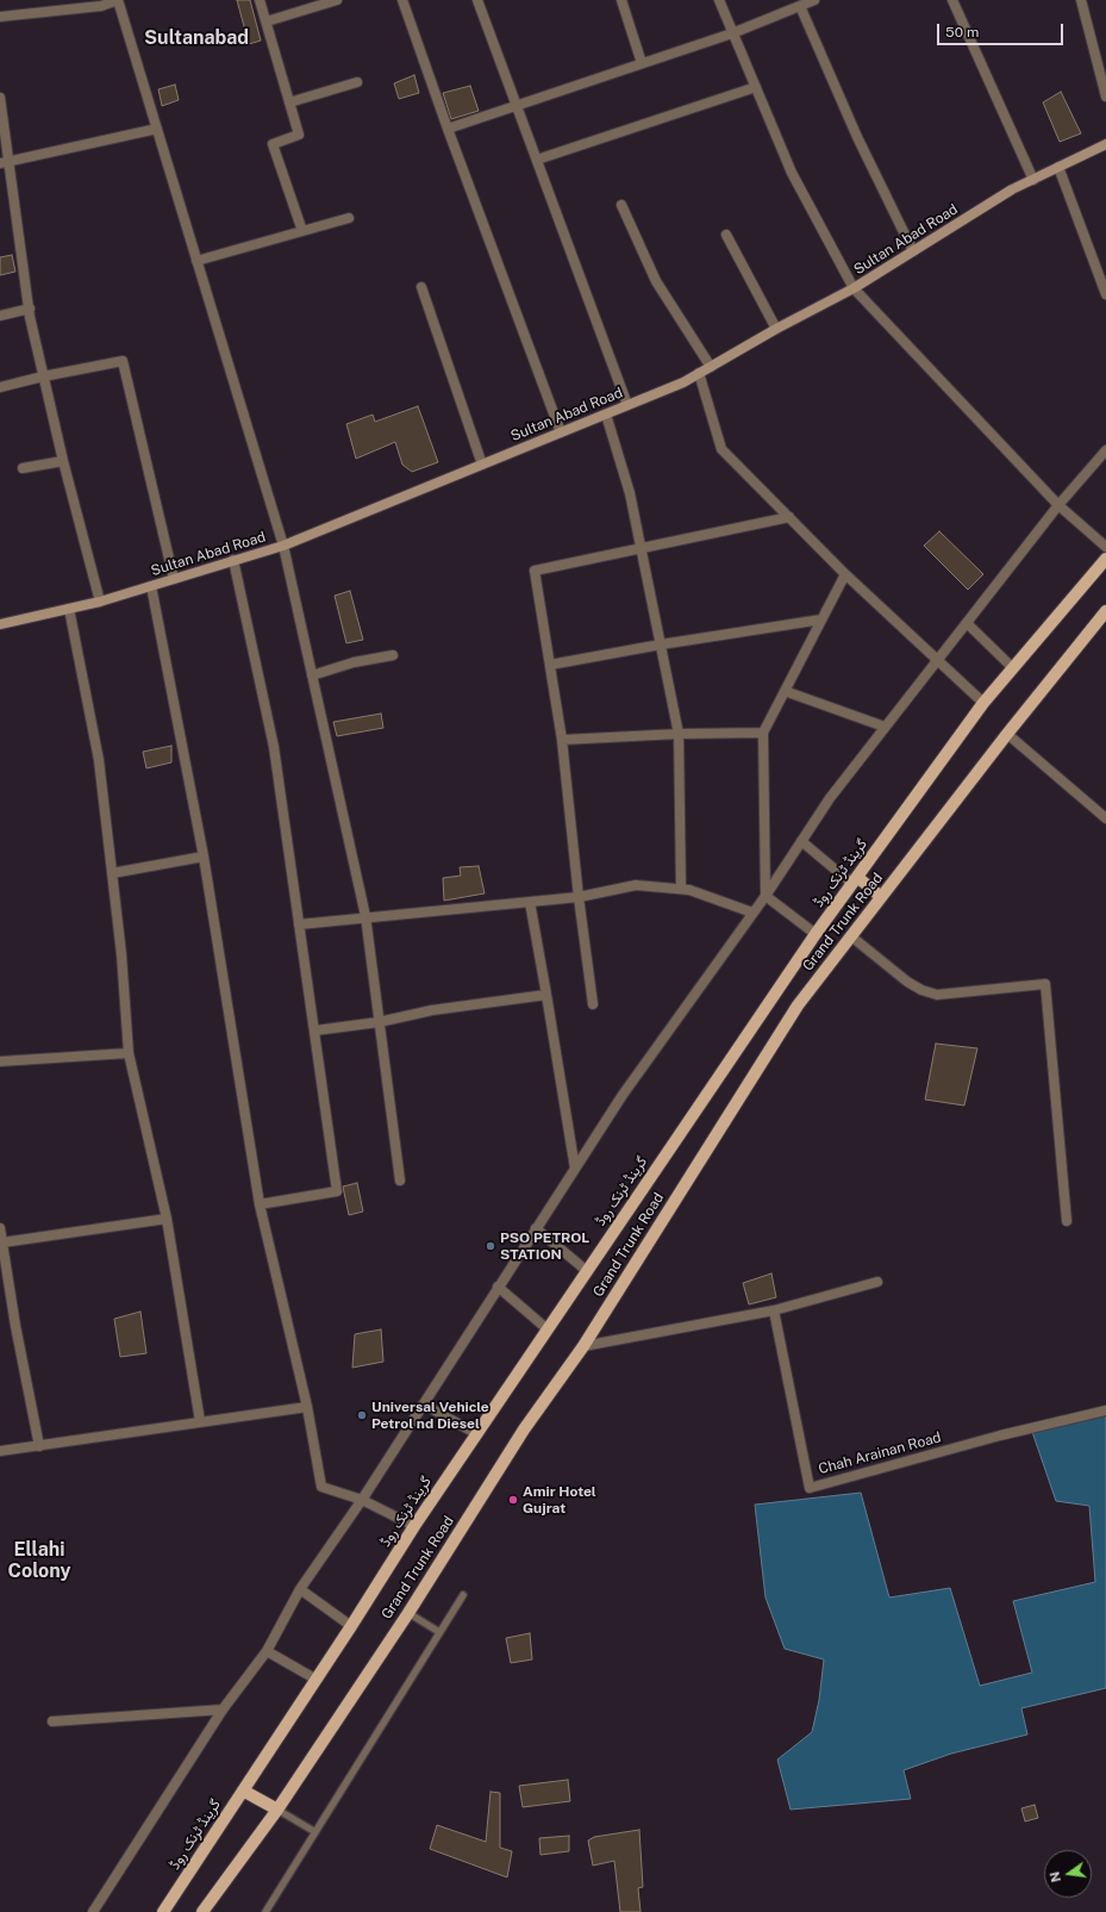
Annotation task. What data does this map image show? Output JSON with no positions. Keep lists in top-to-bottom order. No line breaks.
{"streets":{"main road":["گرینڈ ٹرنک روڈ","Grand Trunk Road"],"street":["Sultan Abad Road","Chah Arainan Road"]},"districts":["Sultanabad","Ellahi Colony"],"places":["PSO PETROL STATION","Universal Vehicle Petrol nd Diesel","Amir Hotel Gujrat"],"scale_bar":"50 m","north":"left"}
